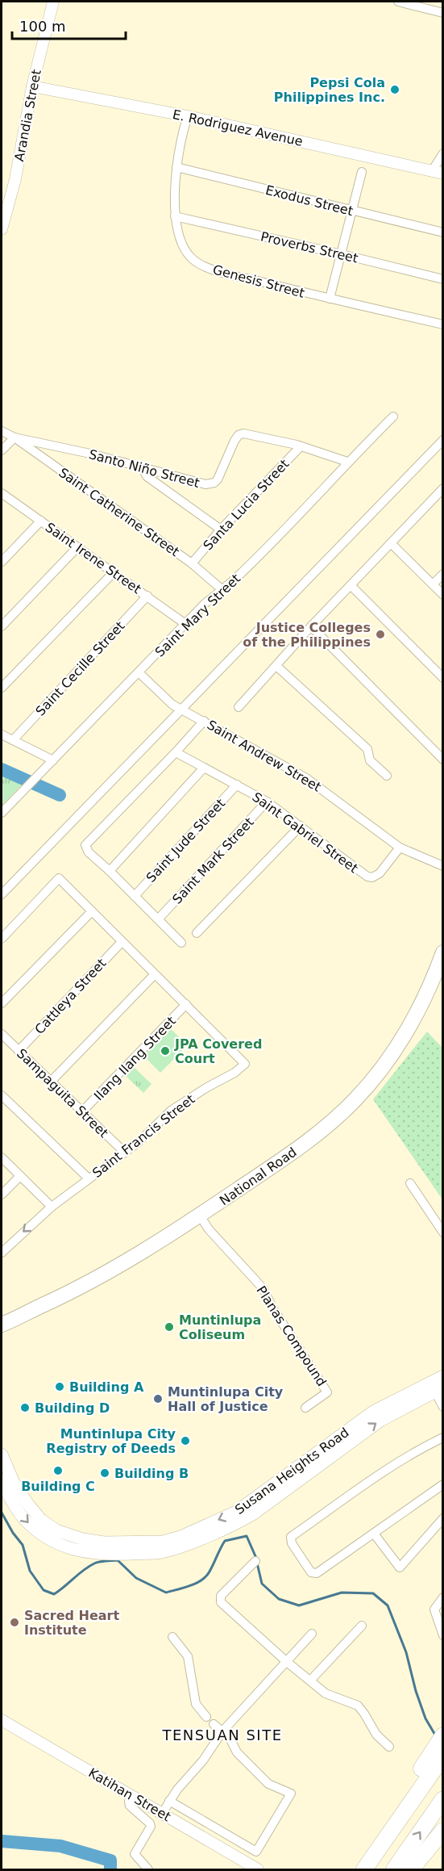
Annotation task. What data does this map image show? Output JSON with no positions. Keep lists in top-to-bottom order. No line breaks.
{"streets":{"highway":["National Road"],"main road":["Susana Heights Road"],"street":["Arandia Street","E. Rodriguez Avenue","Exodus Street","Proverbs Street","Genesis Street","Santo Niño Street","Santa Lucia Street","Saint Catherine Street","Saint Irene Street","Saint Mary Street","Saint Cecille Street","Saint Andrew Street","Saint Gabriel Street","Saint Jude Street","Saint Mark Street","Cattleya Street","Ilang Ilang Street","Sampaguita Street","Saint Francis Street","Planas Compound","Katihan Street"]},"crossings":[["Arandia Street","E. Rodriguez Avenue"],["E. Rodriguez Avenue","Genesis Street"],["Exodus Street","Genesis Street"],["Proverbs Street","Genesis Street"],["Santo Niño Street","Santa Lucia Street"],["Santo Niño Street","Saint Catherine Street"],["Santo Niño Street","Saint Mary Street"],["Santa Lucia Street","Saint Catherine Street"],["Saint Catherine Street","Saint Mary Street"],["Saint Irene Street","Saint Mary Street"],["Saint Irene Street","Saint Cecille Street"],["Saint Mary Street","Saint Andrew Street"],["Saint Andrew Street","Saint Gabriel Street"],["Saint Gabriel Street","Saint Jude Street"],["Saint Gabriel Street","Saint Mark Street"],["Cattleya Street","Sampaguita Street"],["Cattleya Street","Saint Francis Street"],["Ilang Ilang Street","Sampaguita Street"],["Ilang Ilang Street","Saint Francis Street"],["Sampaguita Street","Saint Francis Street"],["National Road","Planas Compound"]],"districts":["TENSUAN SITE"],"places":["Pepsi Cola Philippines Inc.","Justice Colleges of the Philippines","JPA Covered Court","Muntinlupa Coliseum","Building A","Muntinlupa City Hall of Justice","Building D","Muntinlupa City Registry of Deeds","Building C","Building B","Sacred Heart Institute"],"scale_bar":"100 m"}
